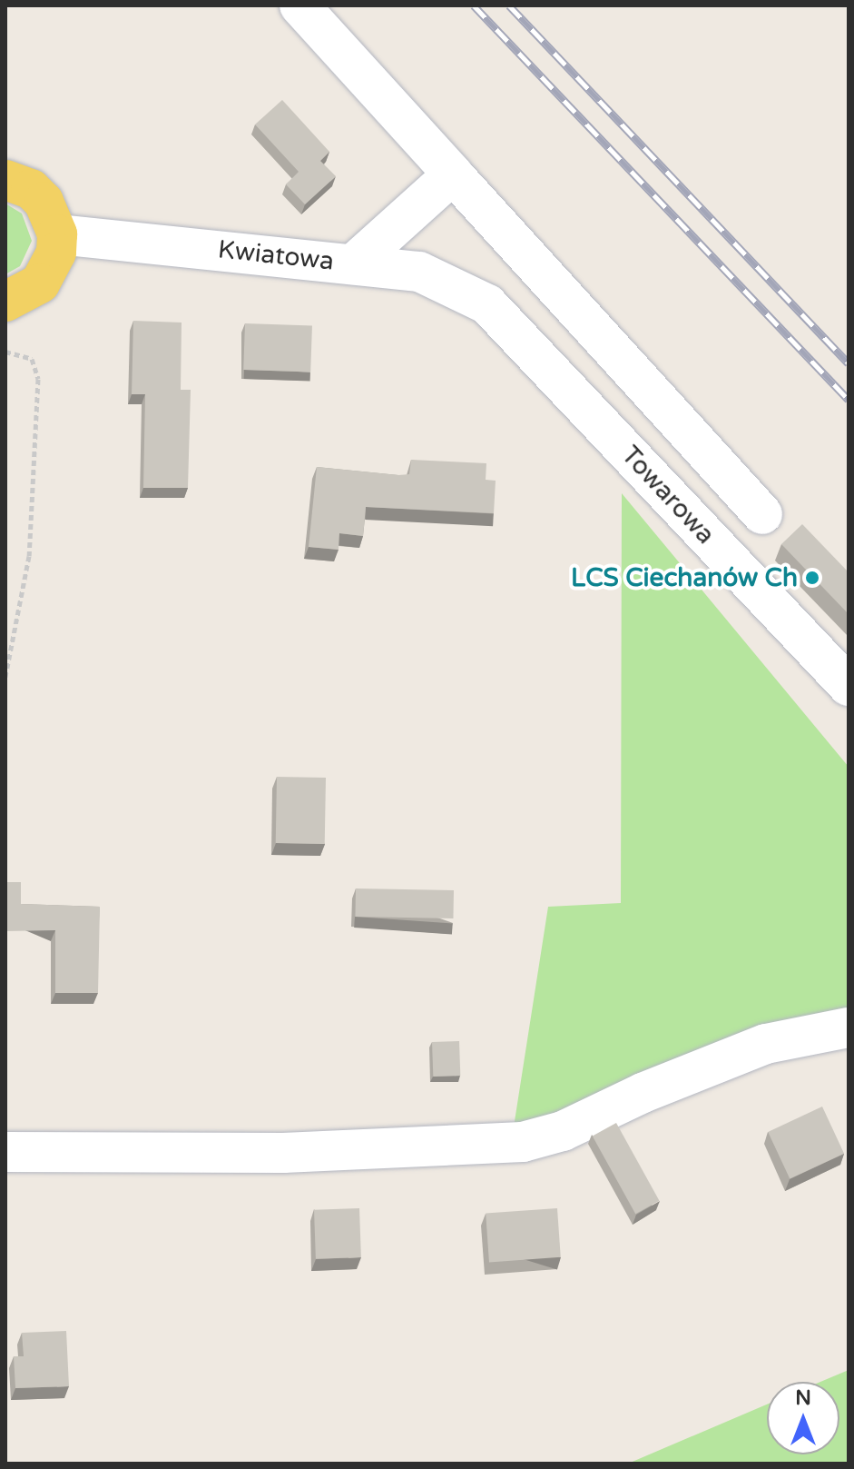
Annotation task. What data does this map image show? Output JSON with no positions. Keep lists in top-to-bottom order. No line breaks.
{"streets":{"street":["Kwiatowa","Towarowa"]},"crossings":[["Kwiatowa","Towarowa"]],"places":["LCS Ciechanów Ch"],"north":"top"}
